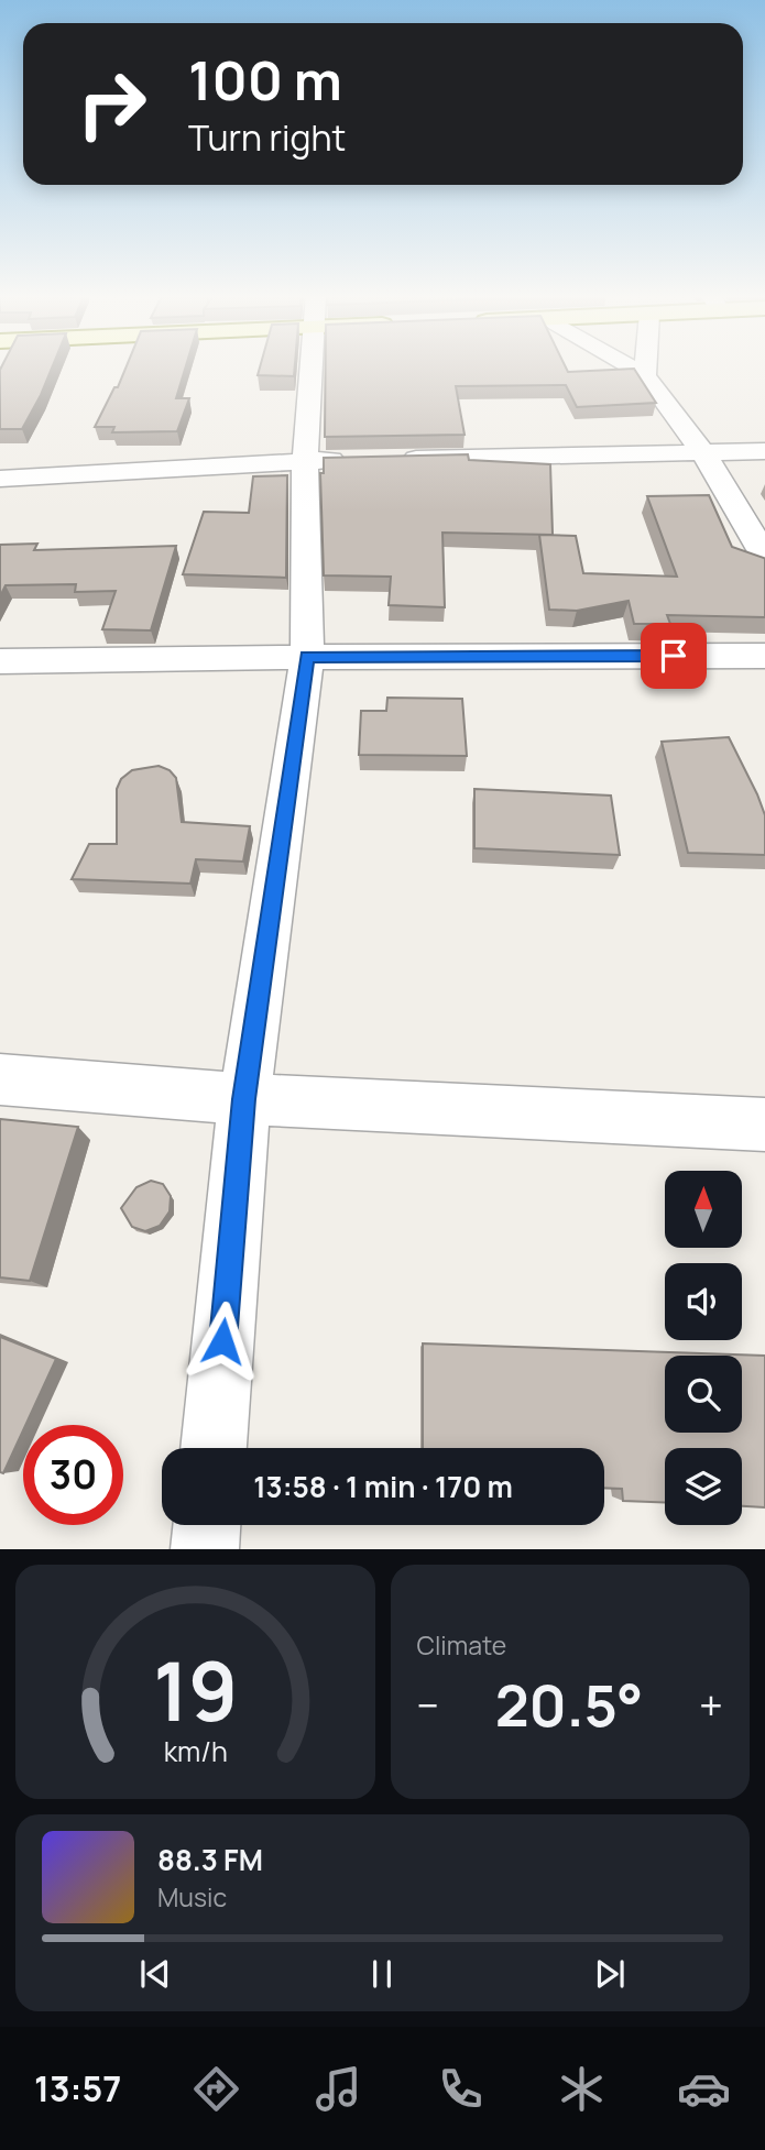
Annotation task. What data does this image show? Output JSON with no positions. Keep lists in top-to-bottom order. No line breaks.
{"north":"top","page":{"turn":["100 m","Turn right"],"limit":"30","trip":"13:58 · 1 min · 170 m","tile":"Climate","heat":["−","20.5°","+"],"song":["88.3 FM","Music"],"tabs":"13:57","gauge":["19","km/h"]}}
